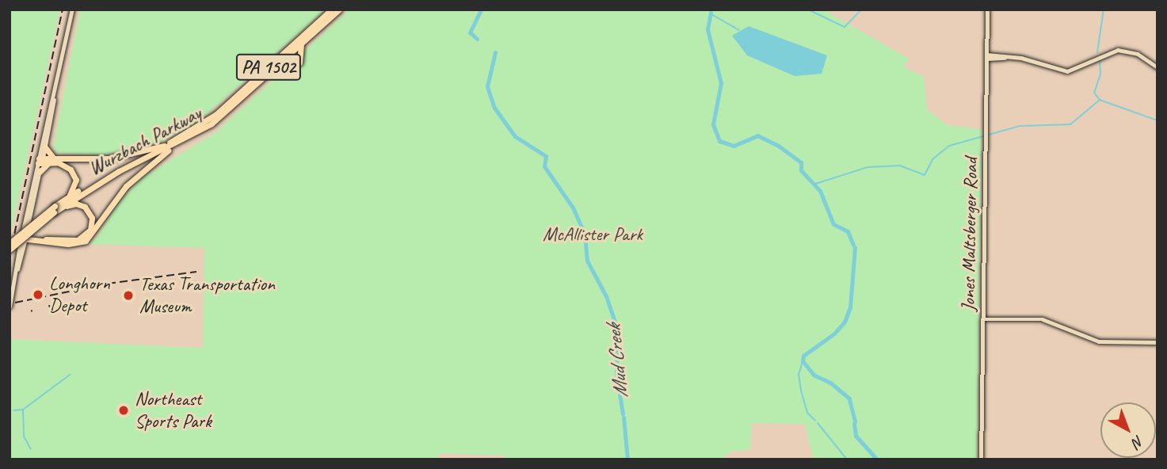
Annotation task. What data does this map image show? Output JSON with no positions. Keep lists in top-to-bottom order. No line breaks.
{"streets":{"highway":["PA 1502","Wurzbach Parkway"],"main road":["Jones Maltsberger Road"]},"water":["Mud Creek"],"parks":["McAllister Park"],"places":["Longhorn Depot","Texas Transportation Museum","Northeast Sports Park"],"north":"bottom right"}
